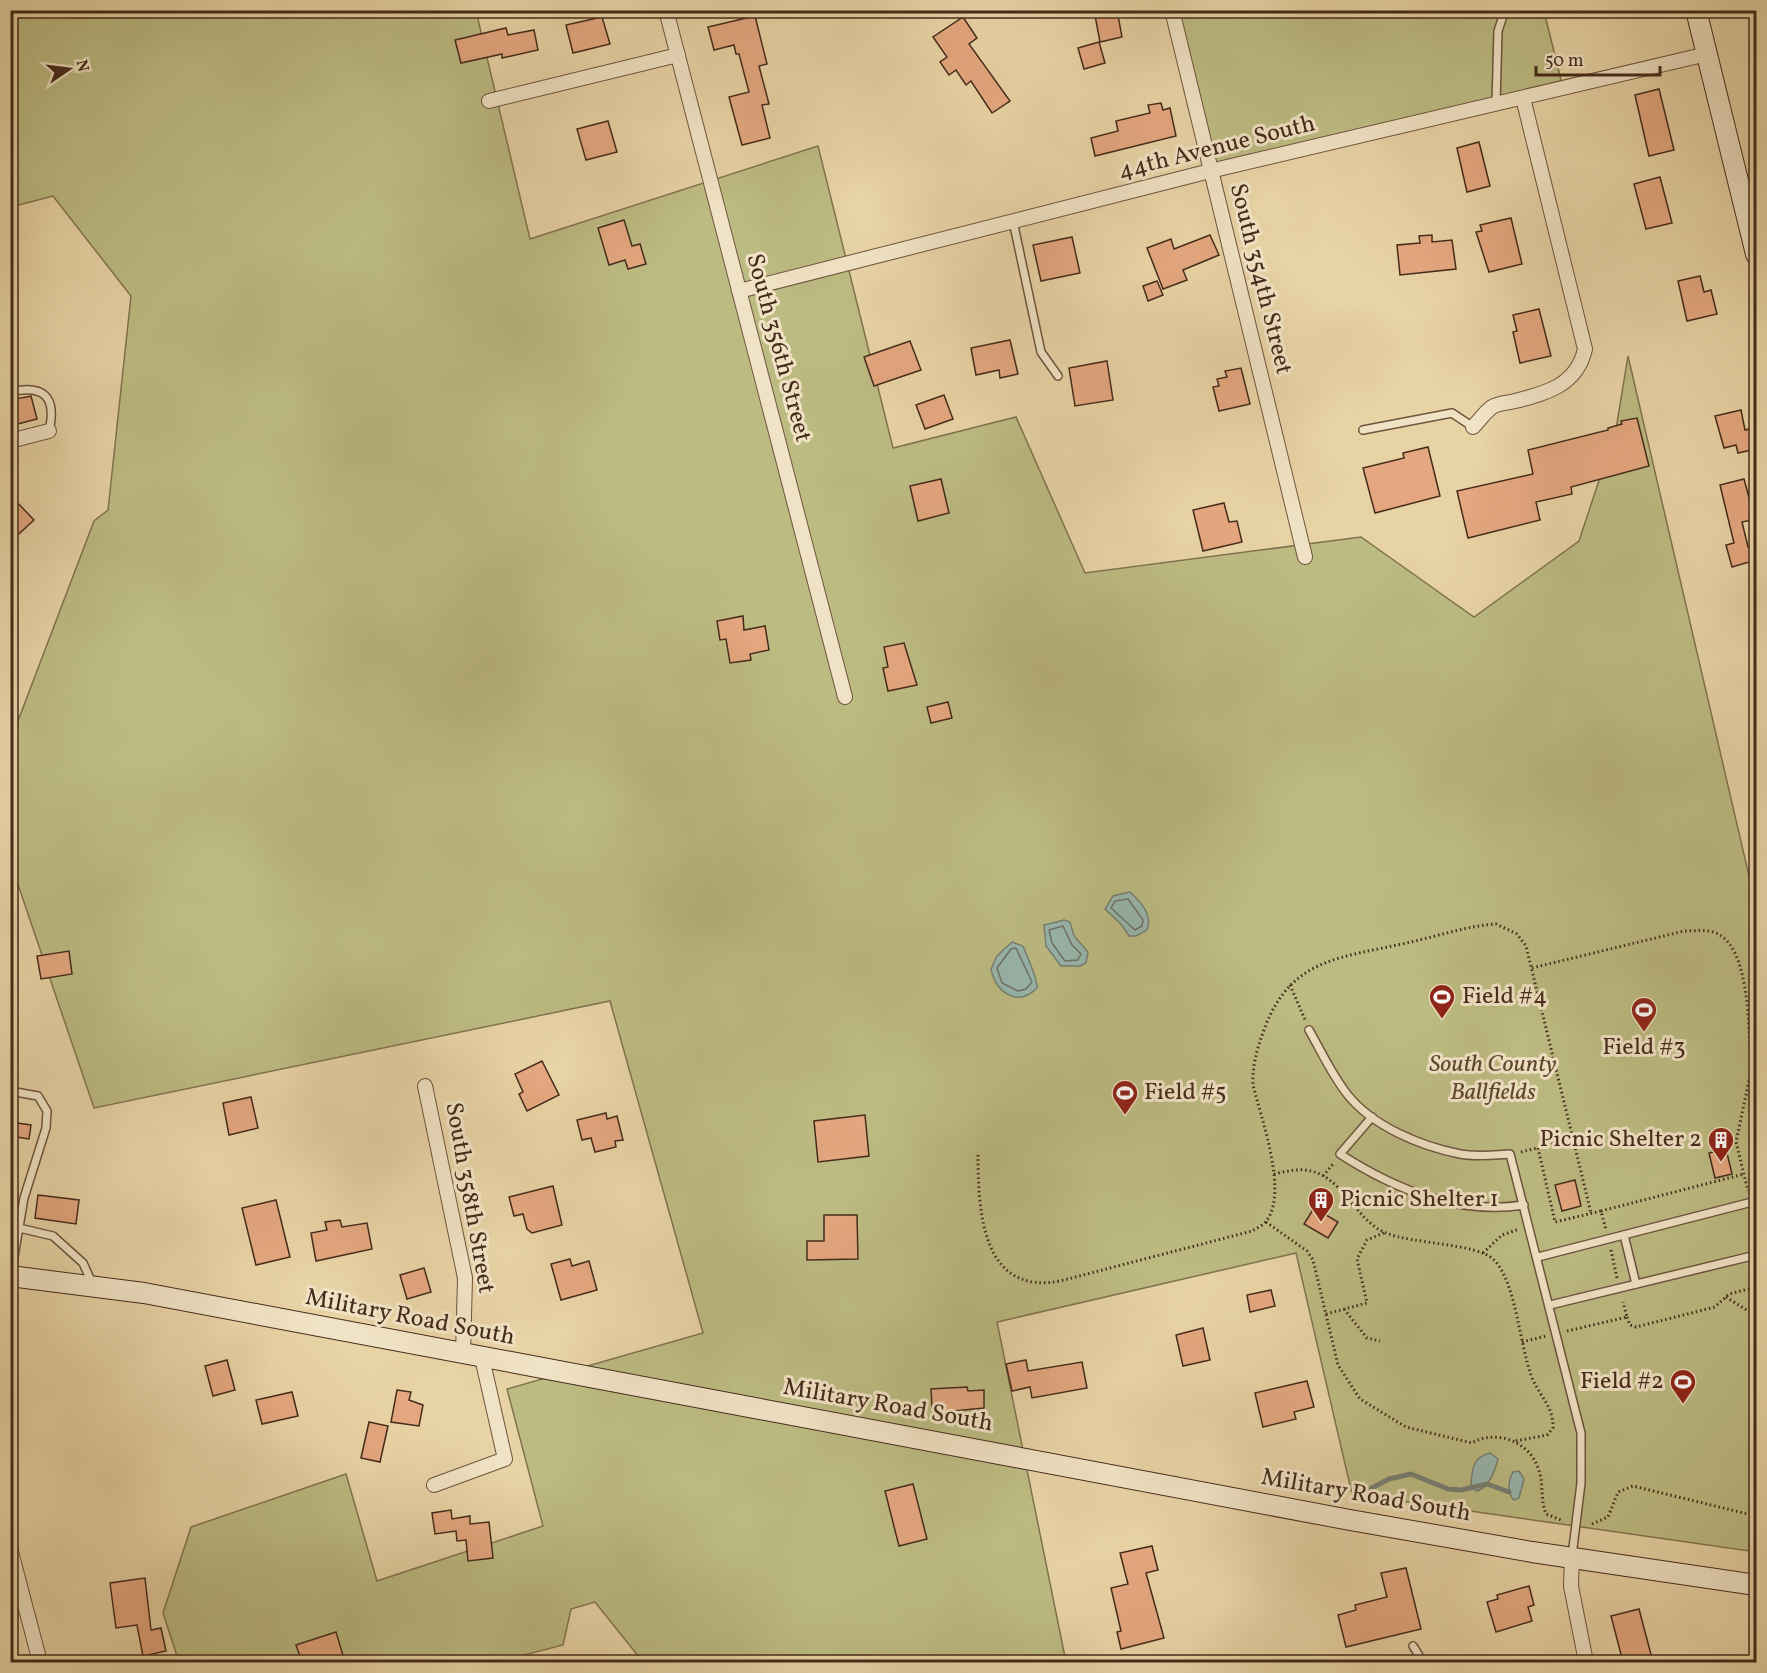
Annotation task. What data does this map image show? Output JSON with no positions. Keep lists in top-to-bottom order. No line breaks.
{"streets":{"main road":["Military Road South"],"street":["44th Avenue South","South 354th Street","South 356th Street","South 358th Street"]},"crossings":[["44th Avenue South","South 354th Street"],["44th Avenue South","South 356th Street"],["South 358th Street","Military Road South"]],"parks":["South County Ballfields"],"places":{"sports":["Field #4","Field #3","Field #5","Field #2"],"building":["Picnic Shelter 2","Picnic Shelter 1"]},"scale_bar":"50 m","north":"right"}
